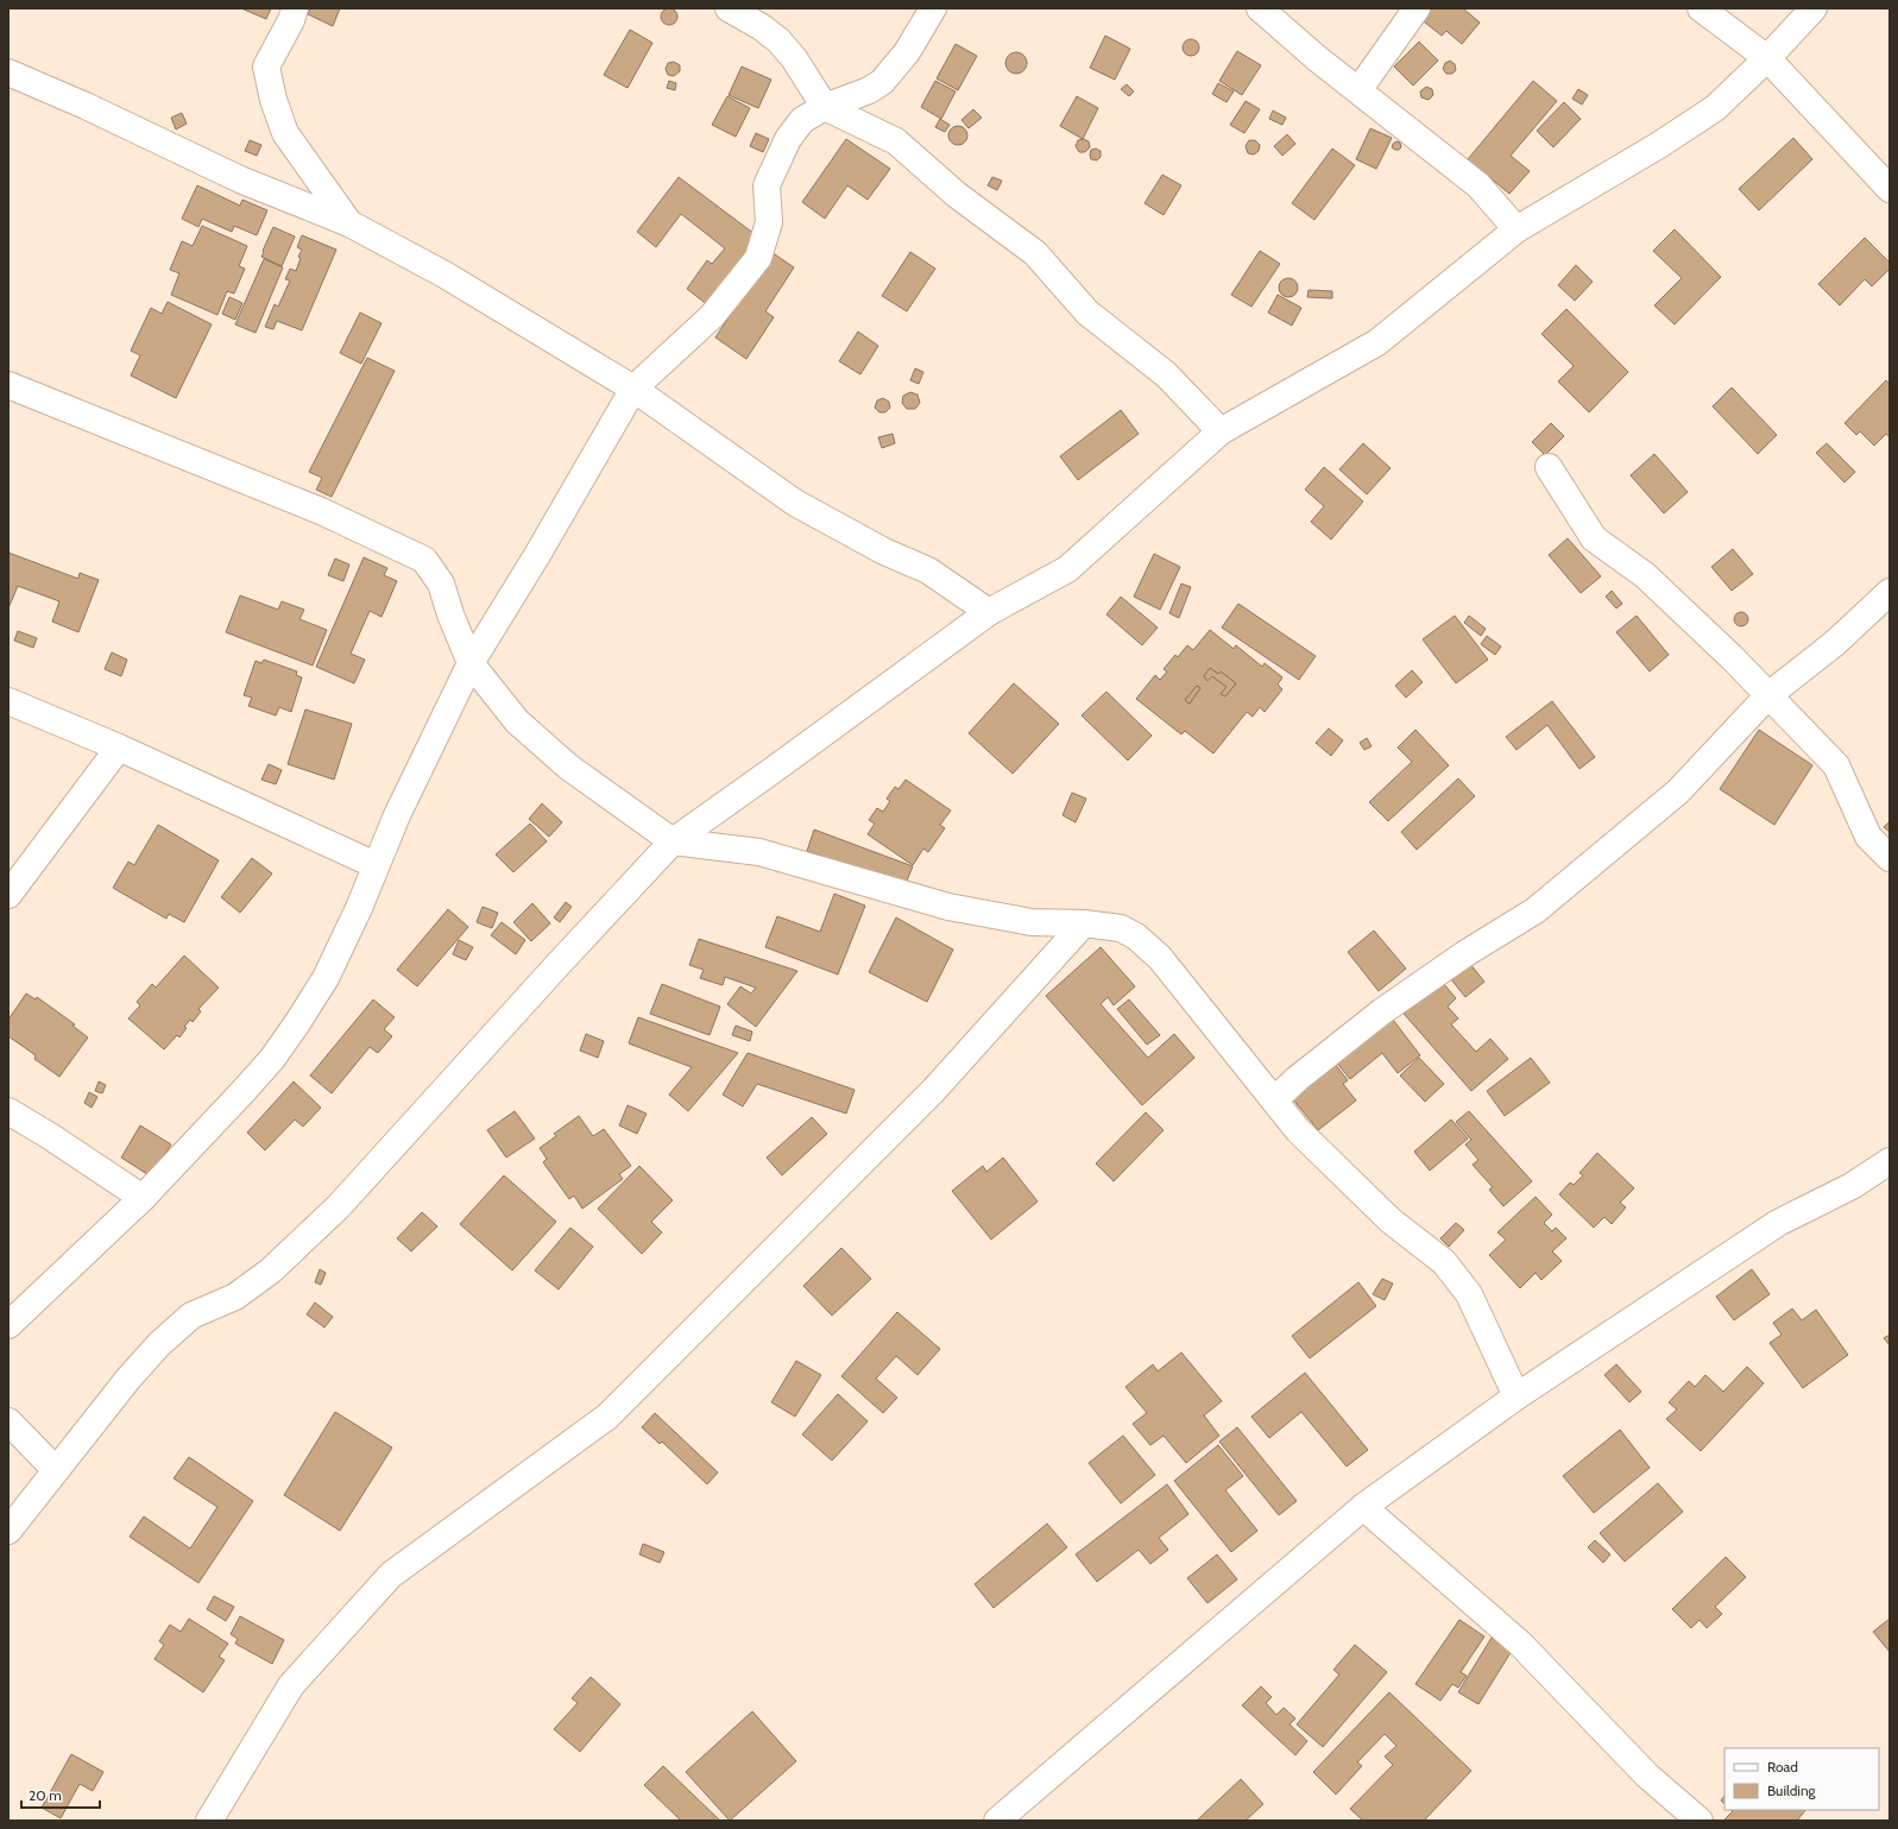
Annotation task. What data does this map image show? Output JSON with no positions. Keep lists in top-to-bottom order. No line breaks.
{"legend":["Road","Building"],"scale_bar":"20 m"}
